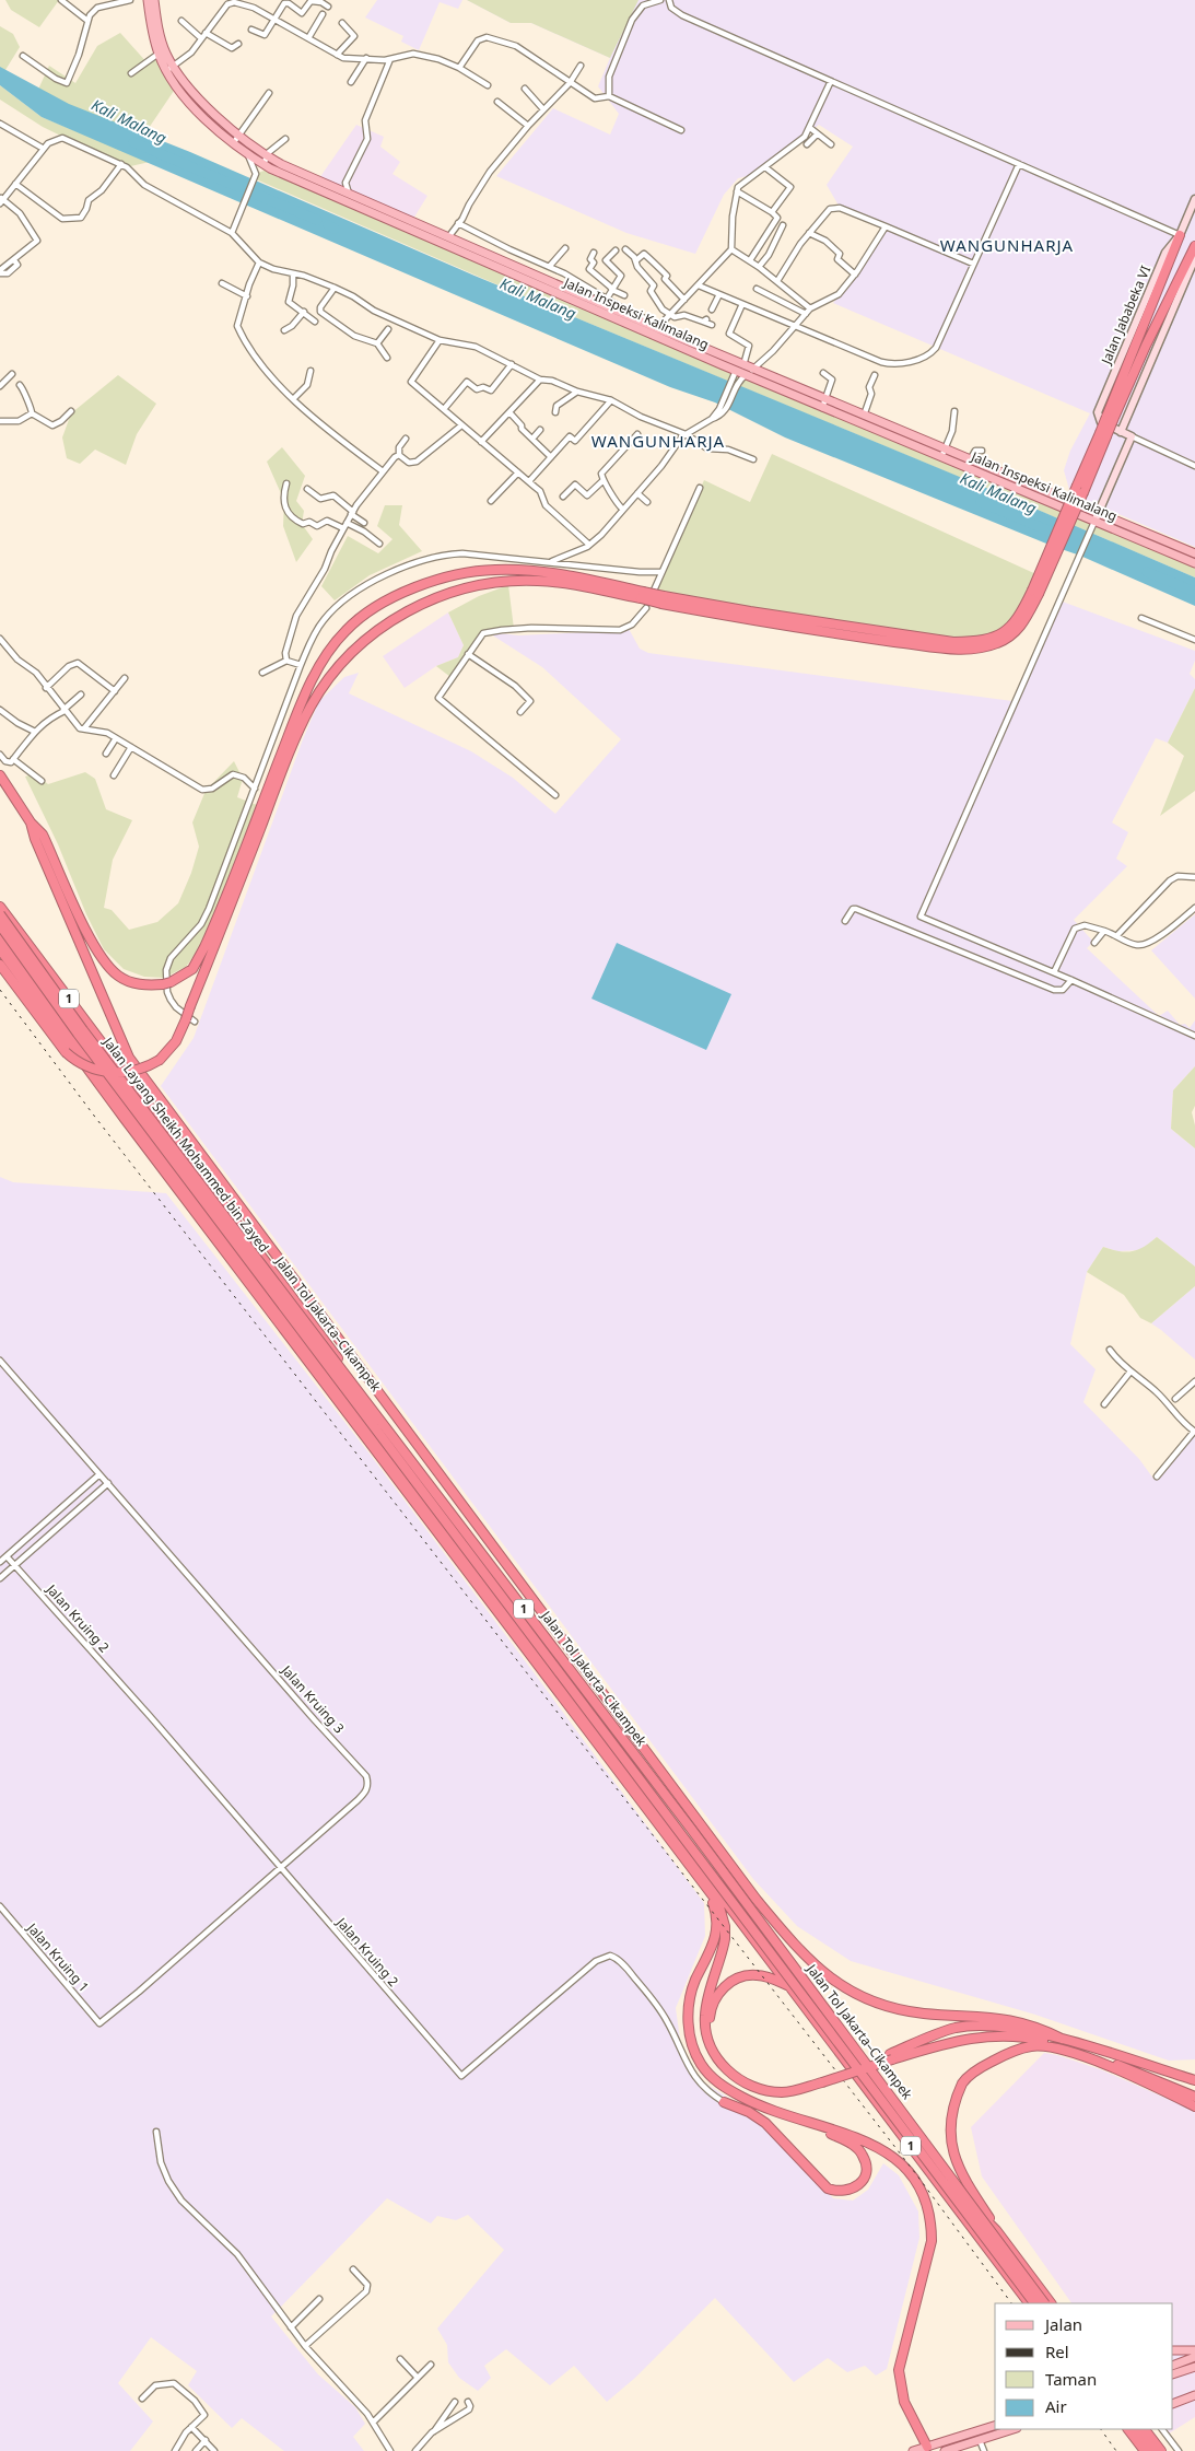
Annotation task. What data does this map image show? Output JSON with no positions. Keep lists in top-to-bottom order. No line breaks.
{"streets":{"highway":["1","Jalan Layang Sheikh Mohammed bin Zayed","Jalan Tol Jakarta–Cikampek"],"main road":["Jalan Inspeksi Kalimalang","Jalan Jababeka VI"],"street":["Jalan Kruing 2","Jalan Kruing 3","Jalan Kruing 1"]},"crossings":[["Jalan Kruing 2","Jalan Kruing 3"],["Jalan Kruing 3","Jalan Kruing 1"]],"districts":["WANGUNHARJA","WANGUNHARJA"],"water":["Kali Malang"],"legend":["Jalan","Rel","Taman","Air"]}
